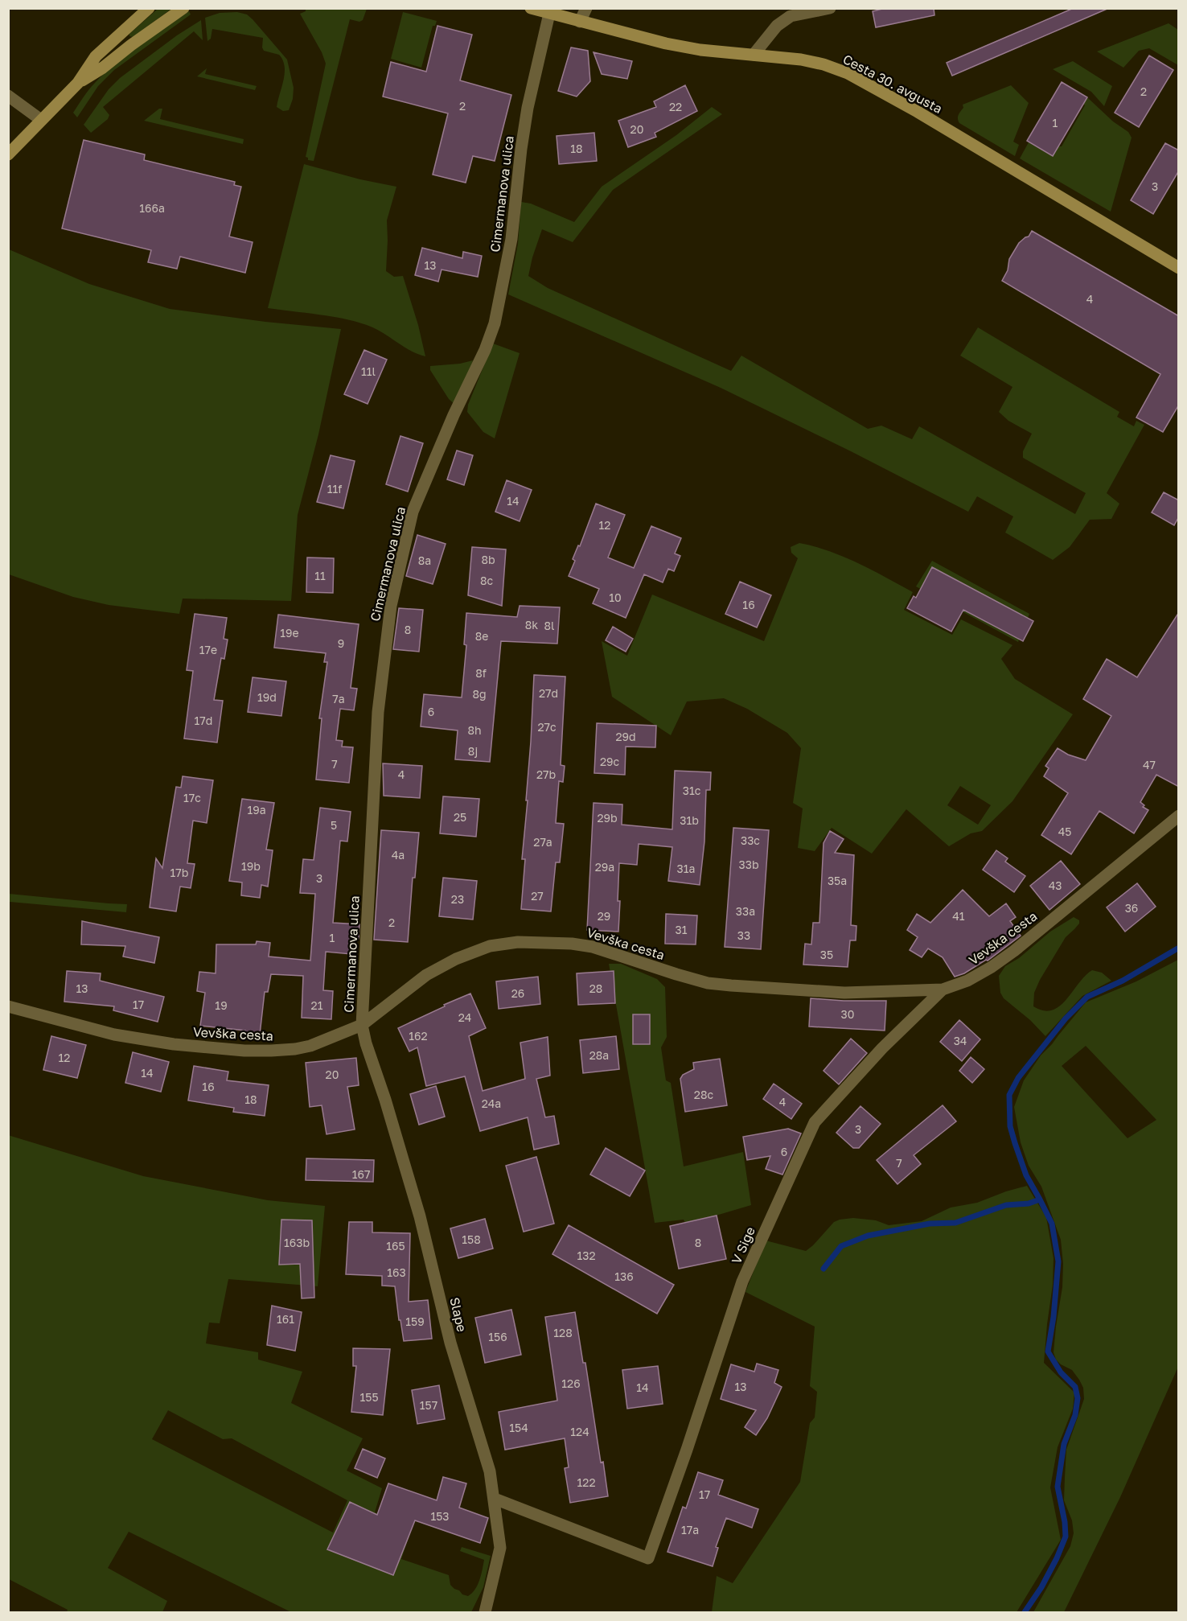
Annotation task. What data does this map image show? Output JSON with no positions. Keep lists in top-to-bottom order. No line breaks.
{"streets":{"street":["Cesta 30. avgusta","Cimermanova ulica","Vevška cesta","V Sige","Slape"]},"crossings":[["Cesta 30. avgusta","Cimermanova ulica"],["Cimermanova ulica","Vevška cesta"],["Cimermanova ulica","Slape"],["Vevška cesta","V Sige"],["Vevška cesta","Slape"],["V Sige","Slape"]],"house_numbers":["2","2","22","1","20","18","3","166a","13","4","11l","11f","14","12","8b","8a","11","8c","10","16","8k","8l","8","19e","8e","9","17e","8f","27d","8g","19d","7a","6","17d","27c","8h","29d","8j","29c","7","47","4","27b","31c","17c","19a","25","29b","31b","5","45","33c","27a","4a","33b","19b","29a","31a","17b","3","35a","43","27","23","36","33a","29","41","2","31","33","1","35","13","28","26","17","19","21","30","24","162","34","28a","12","14","20","16","28c","18","4","24a","3","6","7","167","158","163b","8","165","132","163","136","161","159","128","156","126","13","14","155","157","154","124","122","17","153","17a"]}
